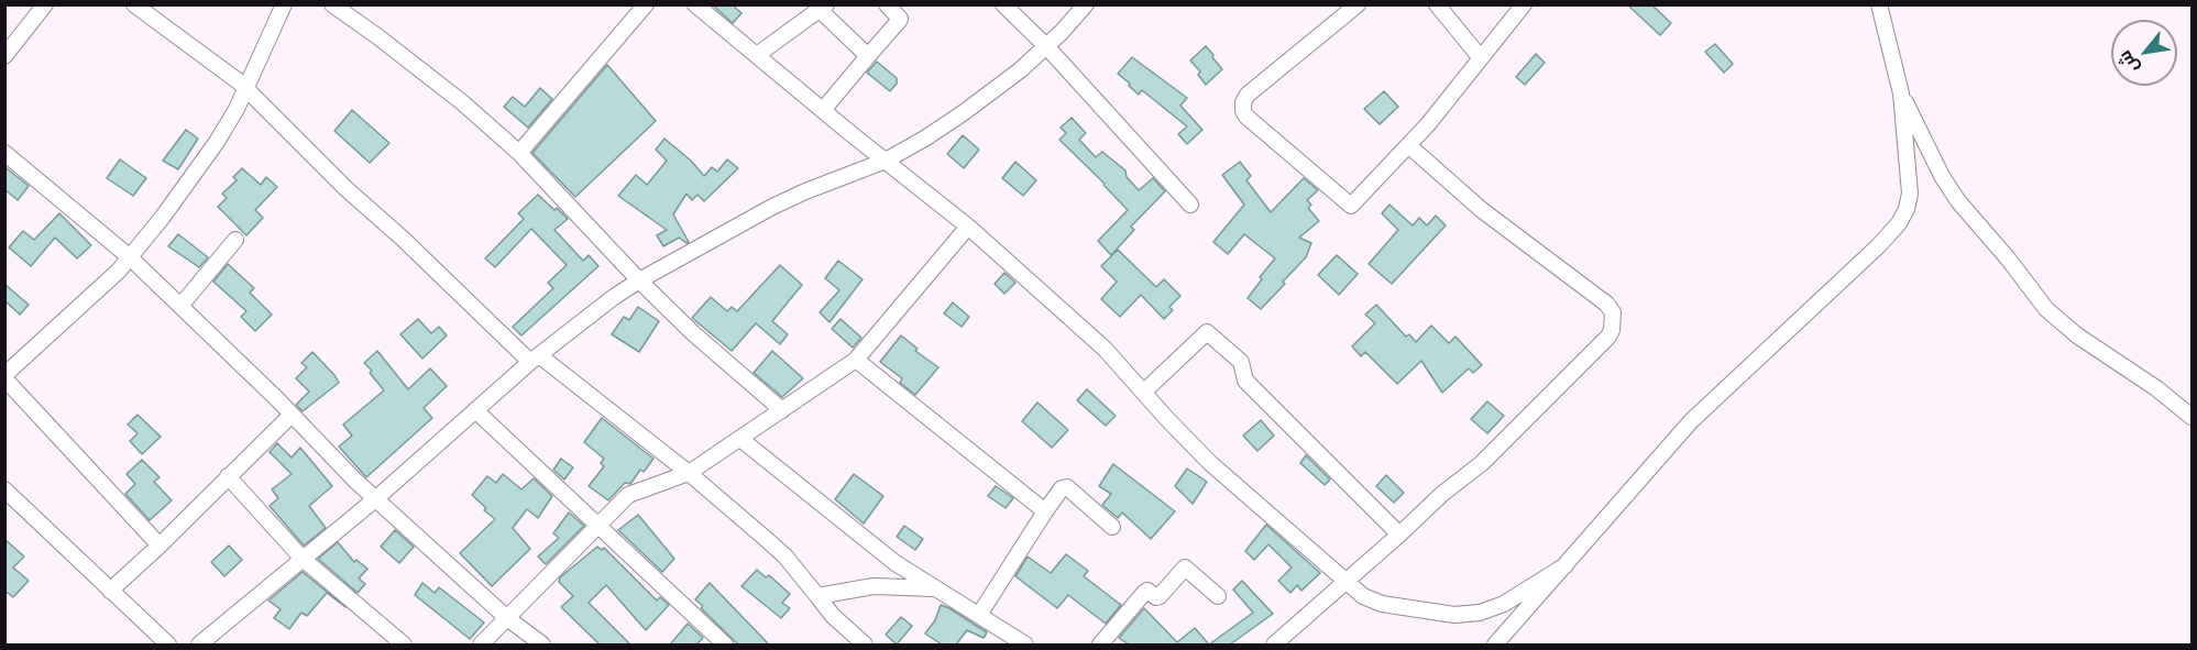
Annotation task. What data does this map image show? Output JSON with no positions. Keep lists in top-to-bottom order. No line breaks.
{"north":"bottom left"}
